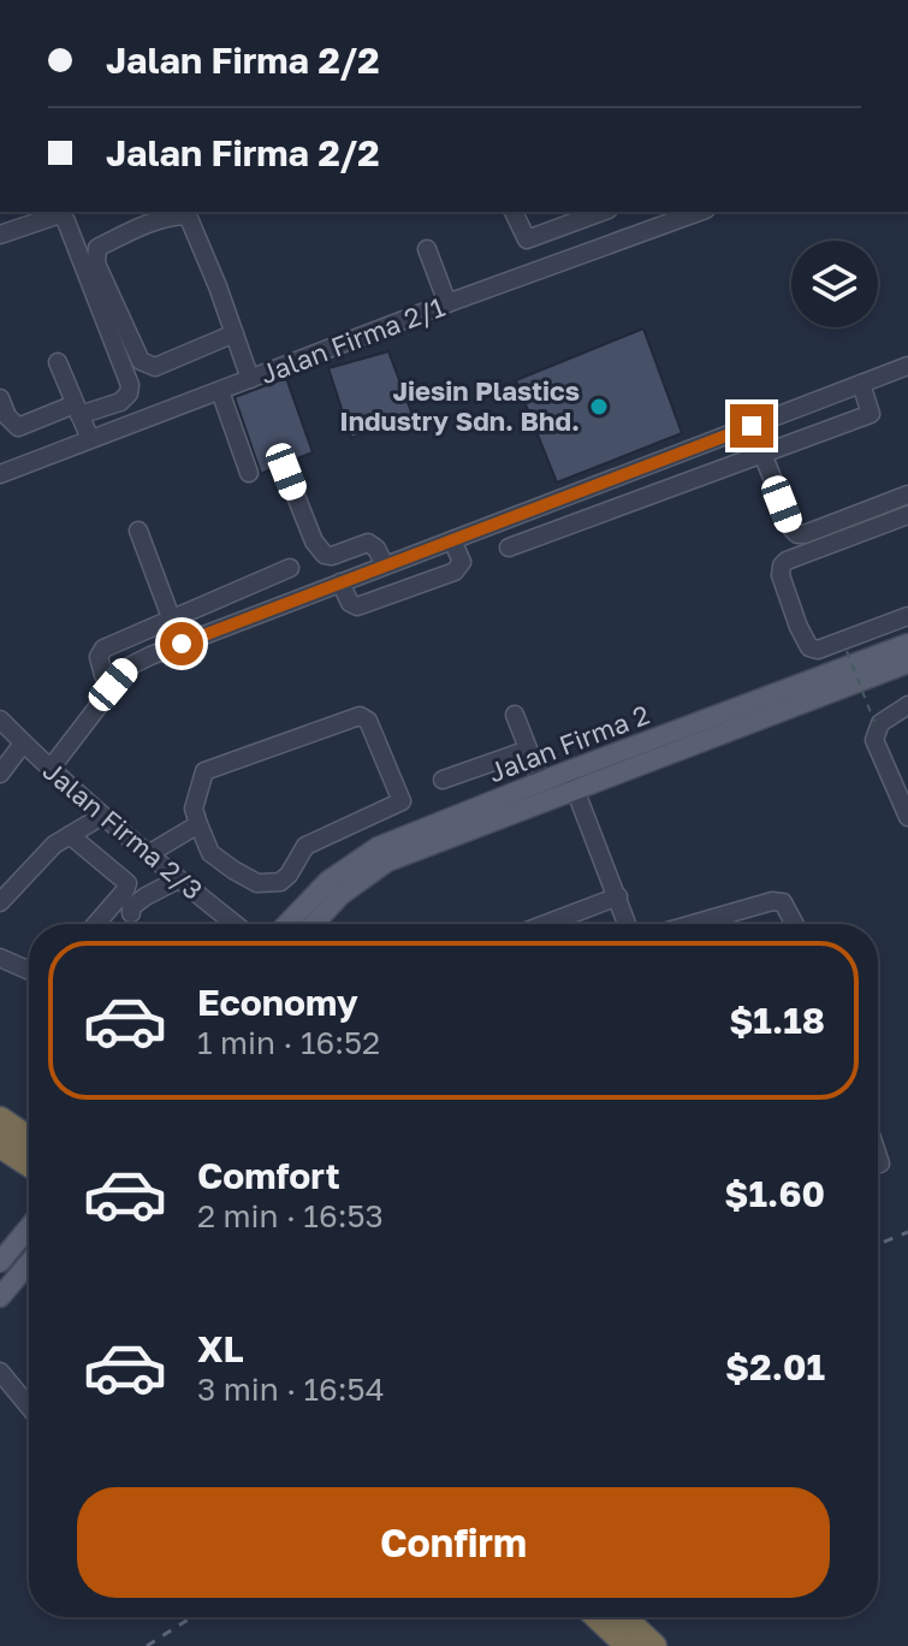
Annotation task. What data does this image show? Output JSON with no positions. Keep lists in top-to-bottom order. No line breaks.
{"streets":{"main road":["Jalan Firma 2"],"street":["Jalan Firma 2/1","Jalan Firma 2/3"]},"places":["Jiesin Plastics Industry Sdn. Bhd."],"page":{"banner":["Jalan Firma 2/2","Jalan Firma 2/2"],"list":[{"name":"Economy","note":"1 min · 16:52","value":"$1.18"},{"name":"Comfort","note":"2 min · 16:53","value":"$1.60"},{"name":"XL","note":"3 min · 16:54","value":"$2.01"}],"buttons":"Confirm"}}
